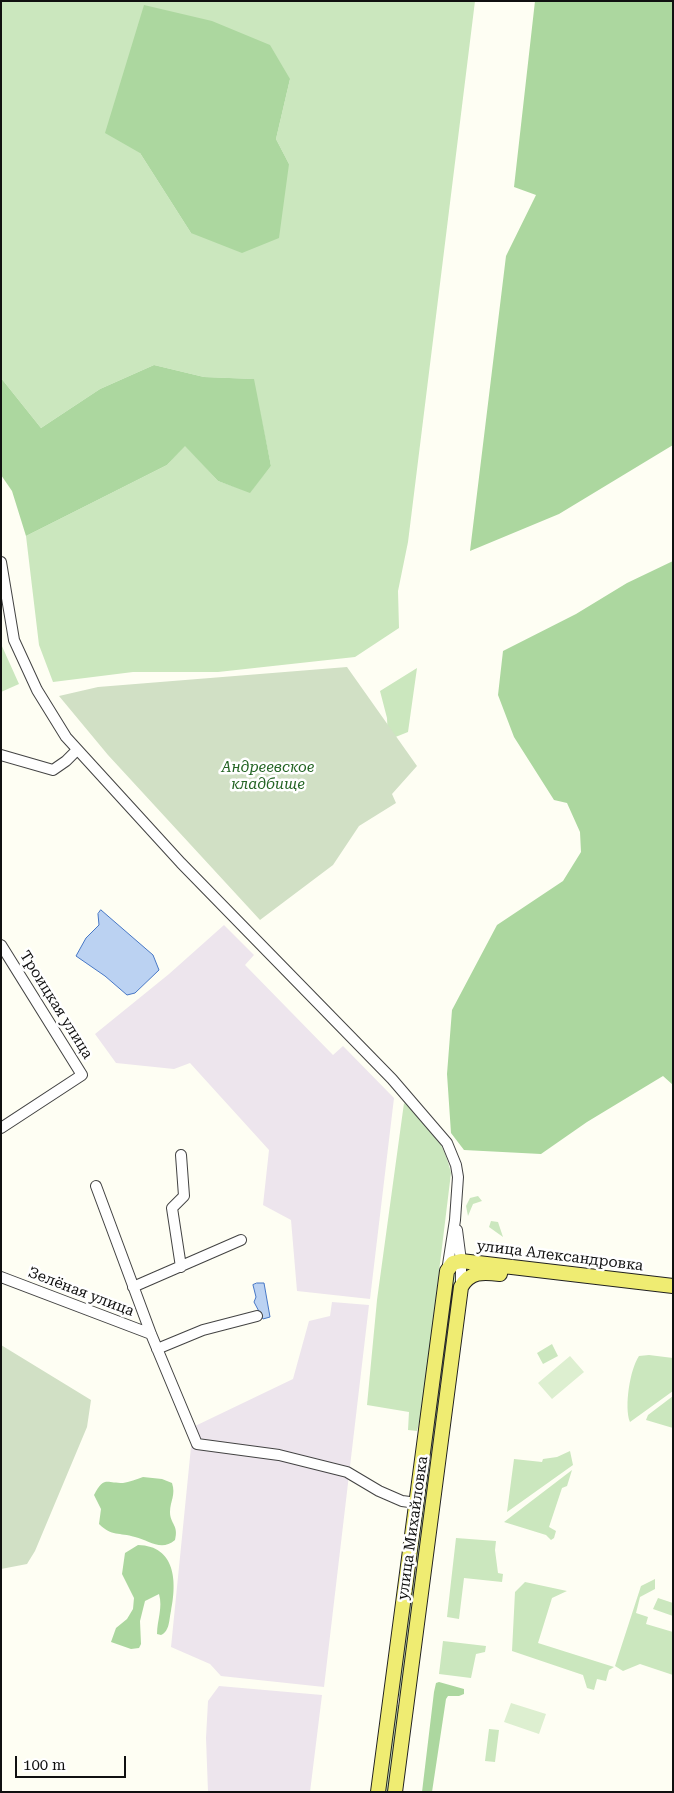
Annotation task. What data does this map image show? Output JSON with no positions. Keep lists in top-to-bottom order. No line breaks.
{"streets":{"main road":["улица Александровка","улица Михайловка"],"street":["Троицкая улица","Зелёная улица"]},"crossings":[["улица Александровка","улица Михайловка"]],"parks":["Андреевское кладбище"],"scale_bar":"100 m"}
